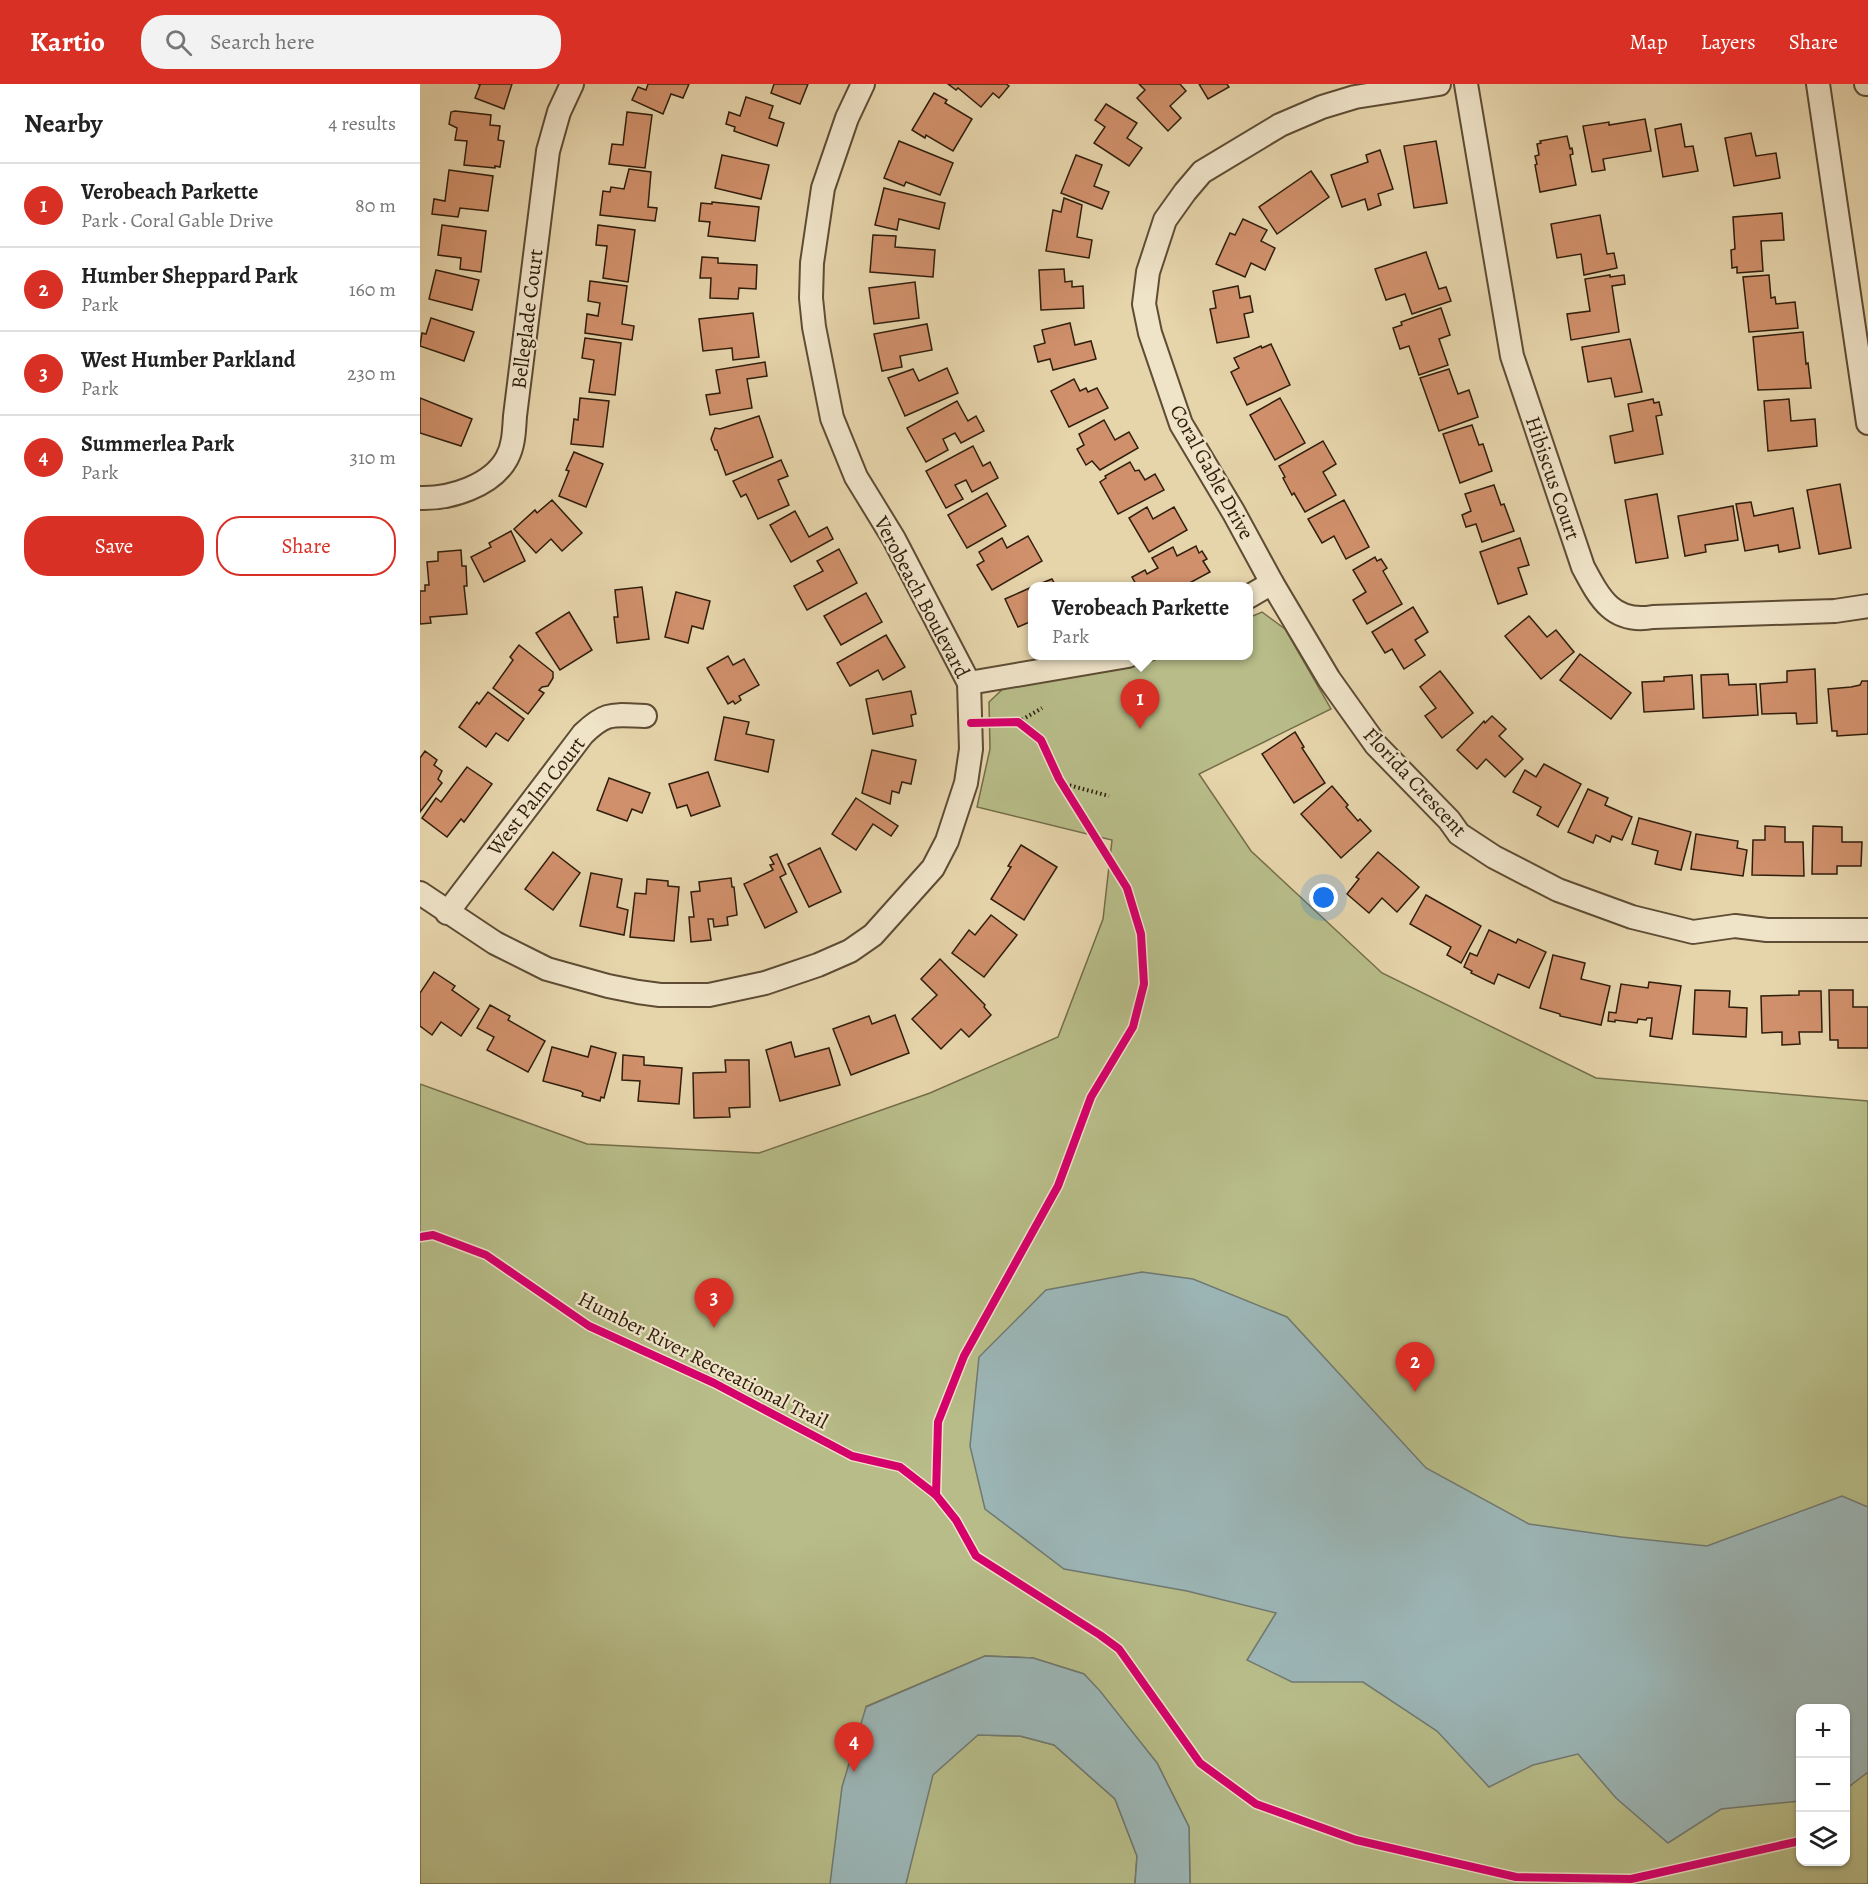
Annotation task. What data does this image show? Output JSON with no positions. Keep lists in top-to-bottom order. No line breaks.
{"streets":{"street":["Belleglade Court","Coral Gable Drive","Hibiscus Court","Verobeach Boulevard","Florida Crescent","West Palm Court"],"cycle path":["Humber River Recreational Trail"]},"crossings":[["Coral Gable Drive","Florida Crescent"],["Verobeach Boulevard","West Palm Court"]],"page":{"header":"Kartio","search":"Search here","nav":["Map","Layers","Share"],"heading":["Nearby","4 results"],"list":[{"mark":"1","name":"Verobeach Parkette","note":"Park · Coral Gable Drive","value":"80 m"},{"mark":"2","name":"Humber Sheppard Park","note":"Park","value":"160 m"},{"mark":"3","name":"West Humber Parkland","note":"Park","value":"230 m"},{"mark":"4","name":"Summerlea Park","note":"Park","value":"310 m"}],"buttons":["Save","Share"],"popup":["Verobeach Parkette","Park"],"pins":["1","3","2","4"],"map_buttons":["+","−"]}}
